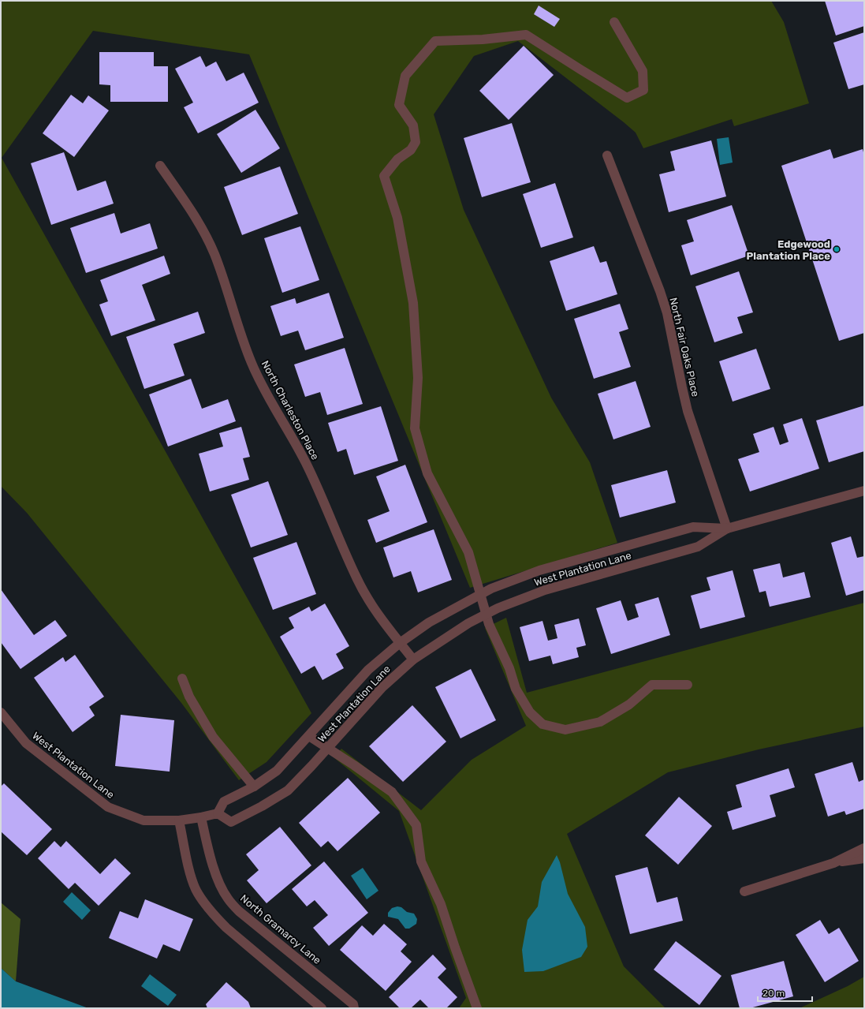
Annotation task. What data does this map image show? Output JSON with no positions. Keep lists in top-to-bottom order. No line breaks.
{"streets":{"street":["North Fair Oaks Place","North Charleston Place","West Plantation Lane","North Gramarcy Lane"]},"crossings":[["North Fair Oaks Place","West Plantation Lane"],["North Charleston Place","West Plantation Lane"],["West Plantation Lane","North Gramarcy Lane"]],"places":["Edgewood Plantation Place"],"scale_bar":"20 m"}
